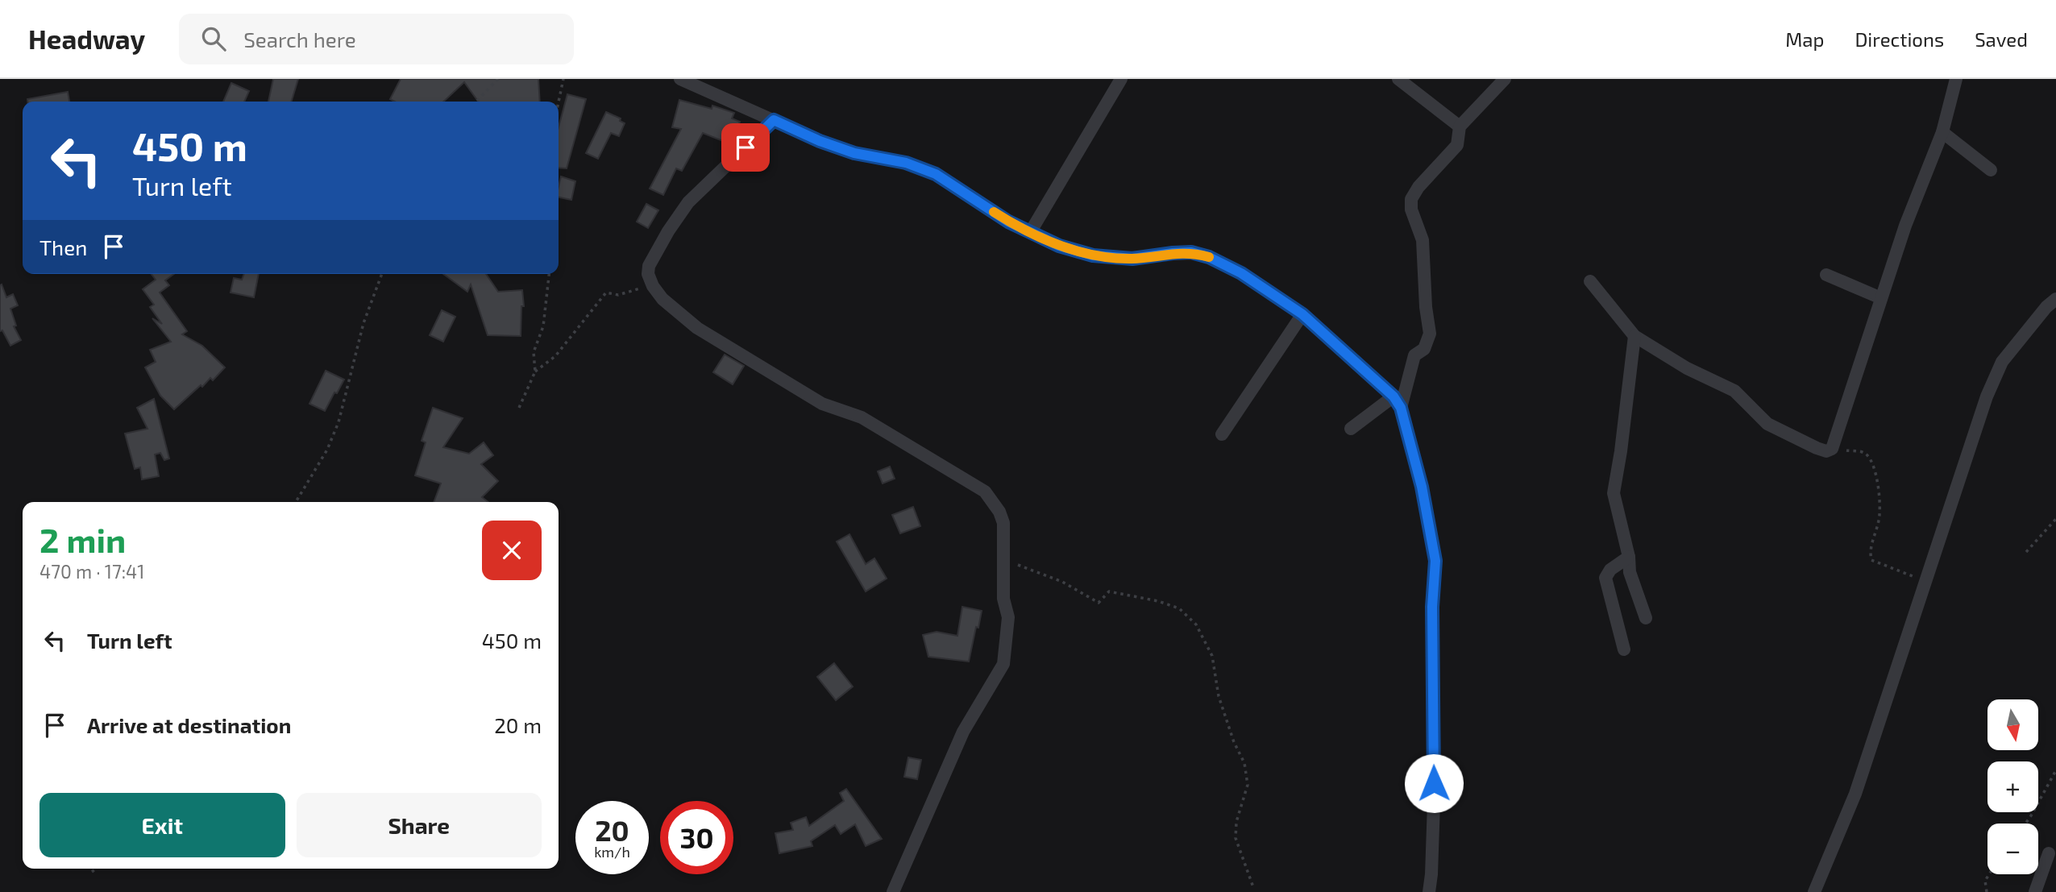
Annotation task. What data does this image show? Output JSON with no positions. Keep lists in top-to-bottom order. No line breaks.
{"north":"bottom","page":{"header":"Headway","search":"Search here","nav":["Map","Directions","Saved"],"turn":["450 m","Turn left"],"then":"Then","heading":["2 min","470 m · 17:41"],"list":[{"name":"Turn left","value":"450 m"},{"name":"Arrive at destination","value":"20 m"}],"map_buttons":["+","−"],"buttons":["Exit","Share"],"speed":"20 km/h","limit":"30"}}
